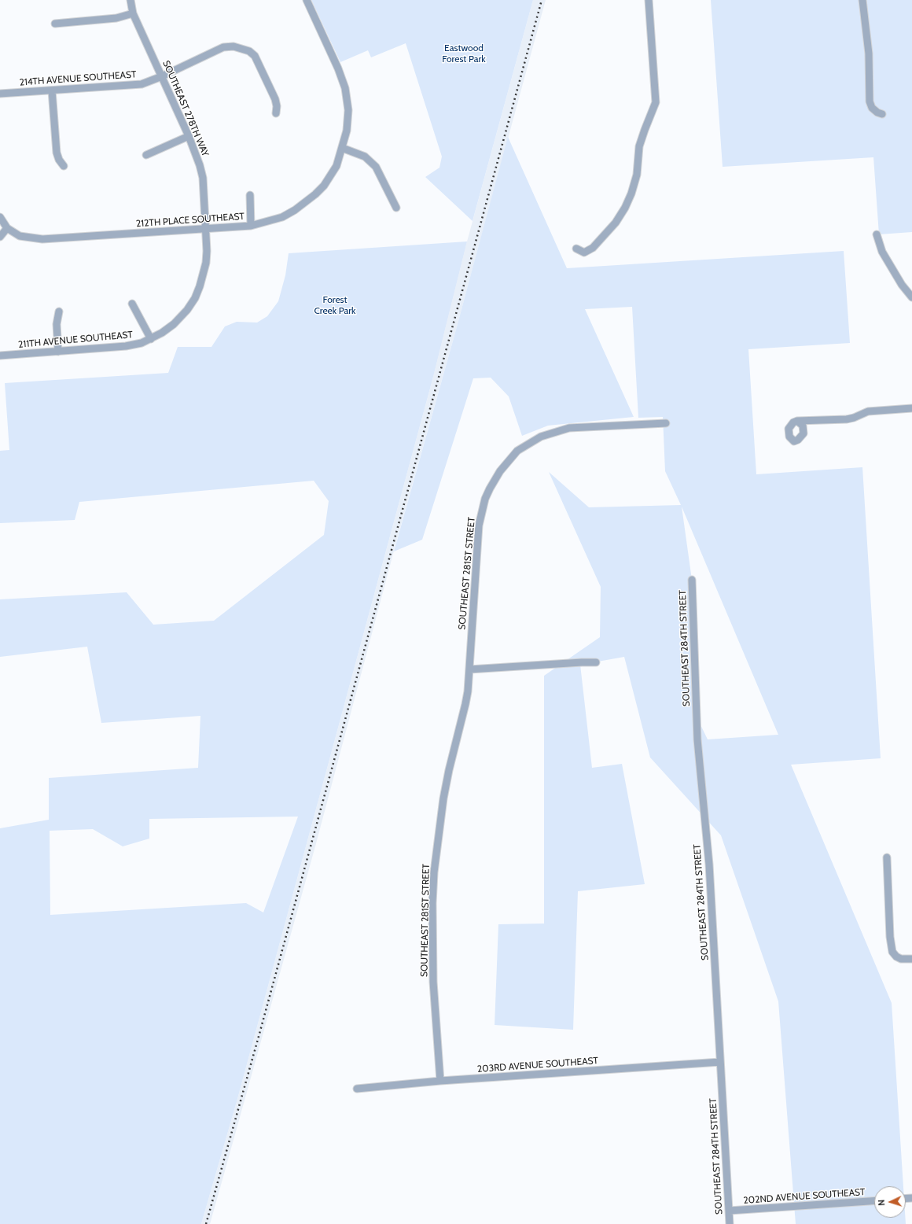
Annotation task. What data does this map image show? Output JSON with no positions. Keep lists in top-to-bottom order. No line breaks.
{"streets":{"street":["214TH AVENUE SOUTHEAST","SOUTHEAST 278TH WAY","212TH PLACE SOUTHEAST","211TH AVENUE SOUTHEAST","SOUTHEAST 281ST STREET","SOUTHEAST 284TH STREET","203RD AVENUE SOUTHEAST","202ND AVENUE SOUTHEAST"]},"crossings":[["214TH AVENUE SOUTHEAST","SOUTHEAST 278TH WAY"],["SOUTHEAST 278TH WAY","212TH PLACE SOUTHEAST"],["SOUTHEAST 278TH WAY","211TH AVENUE SOUTHEAST"],["SOUTHEAST 281ST STREET","203RD AVENUE SOUTHEAST"],["SOUTHEAST 284TH STREET","203RD AVENUE SOUTHEAST"],["SOUTHEAST 284TH STREET","202ND AVENUE SOUTHEAST"]],"parks":["Eastwood Forest Park","Forest Creek Park"],"north":"left"}
